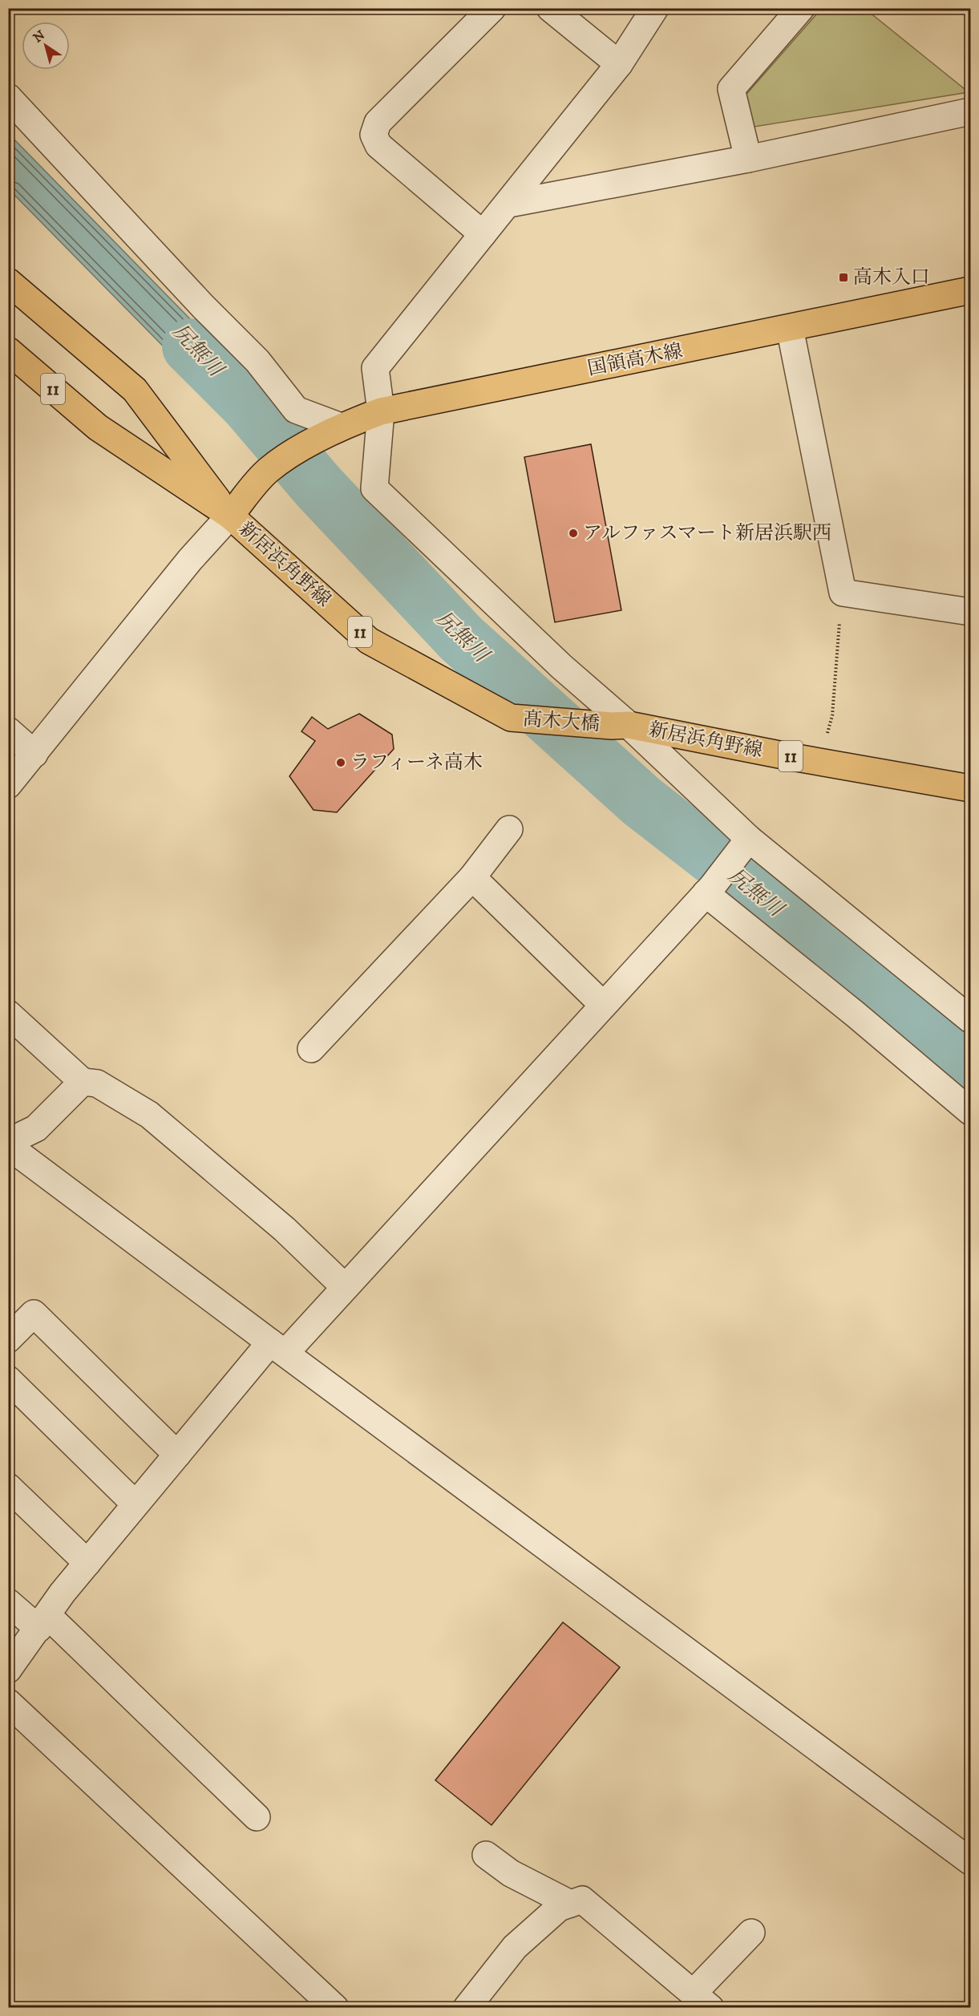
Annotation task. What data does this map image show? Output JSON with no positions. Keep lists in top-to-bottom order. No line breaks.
{"streets":{"main road":["国領高木線","11","新居浜角野線","髙木大橋"]},"crossings":[["国領高木線","新居浜角野線"],["新居浜角野線","髙木大橋"]],"water":["尻無川"],"places":{"transit":["高木入口"],"other":["アルファスマート新居浜駅西","ラフィーネ高木"]},"north":"top left"}
